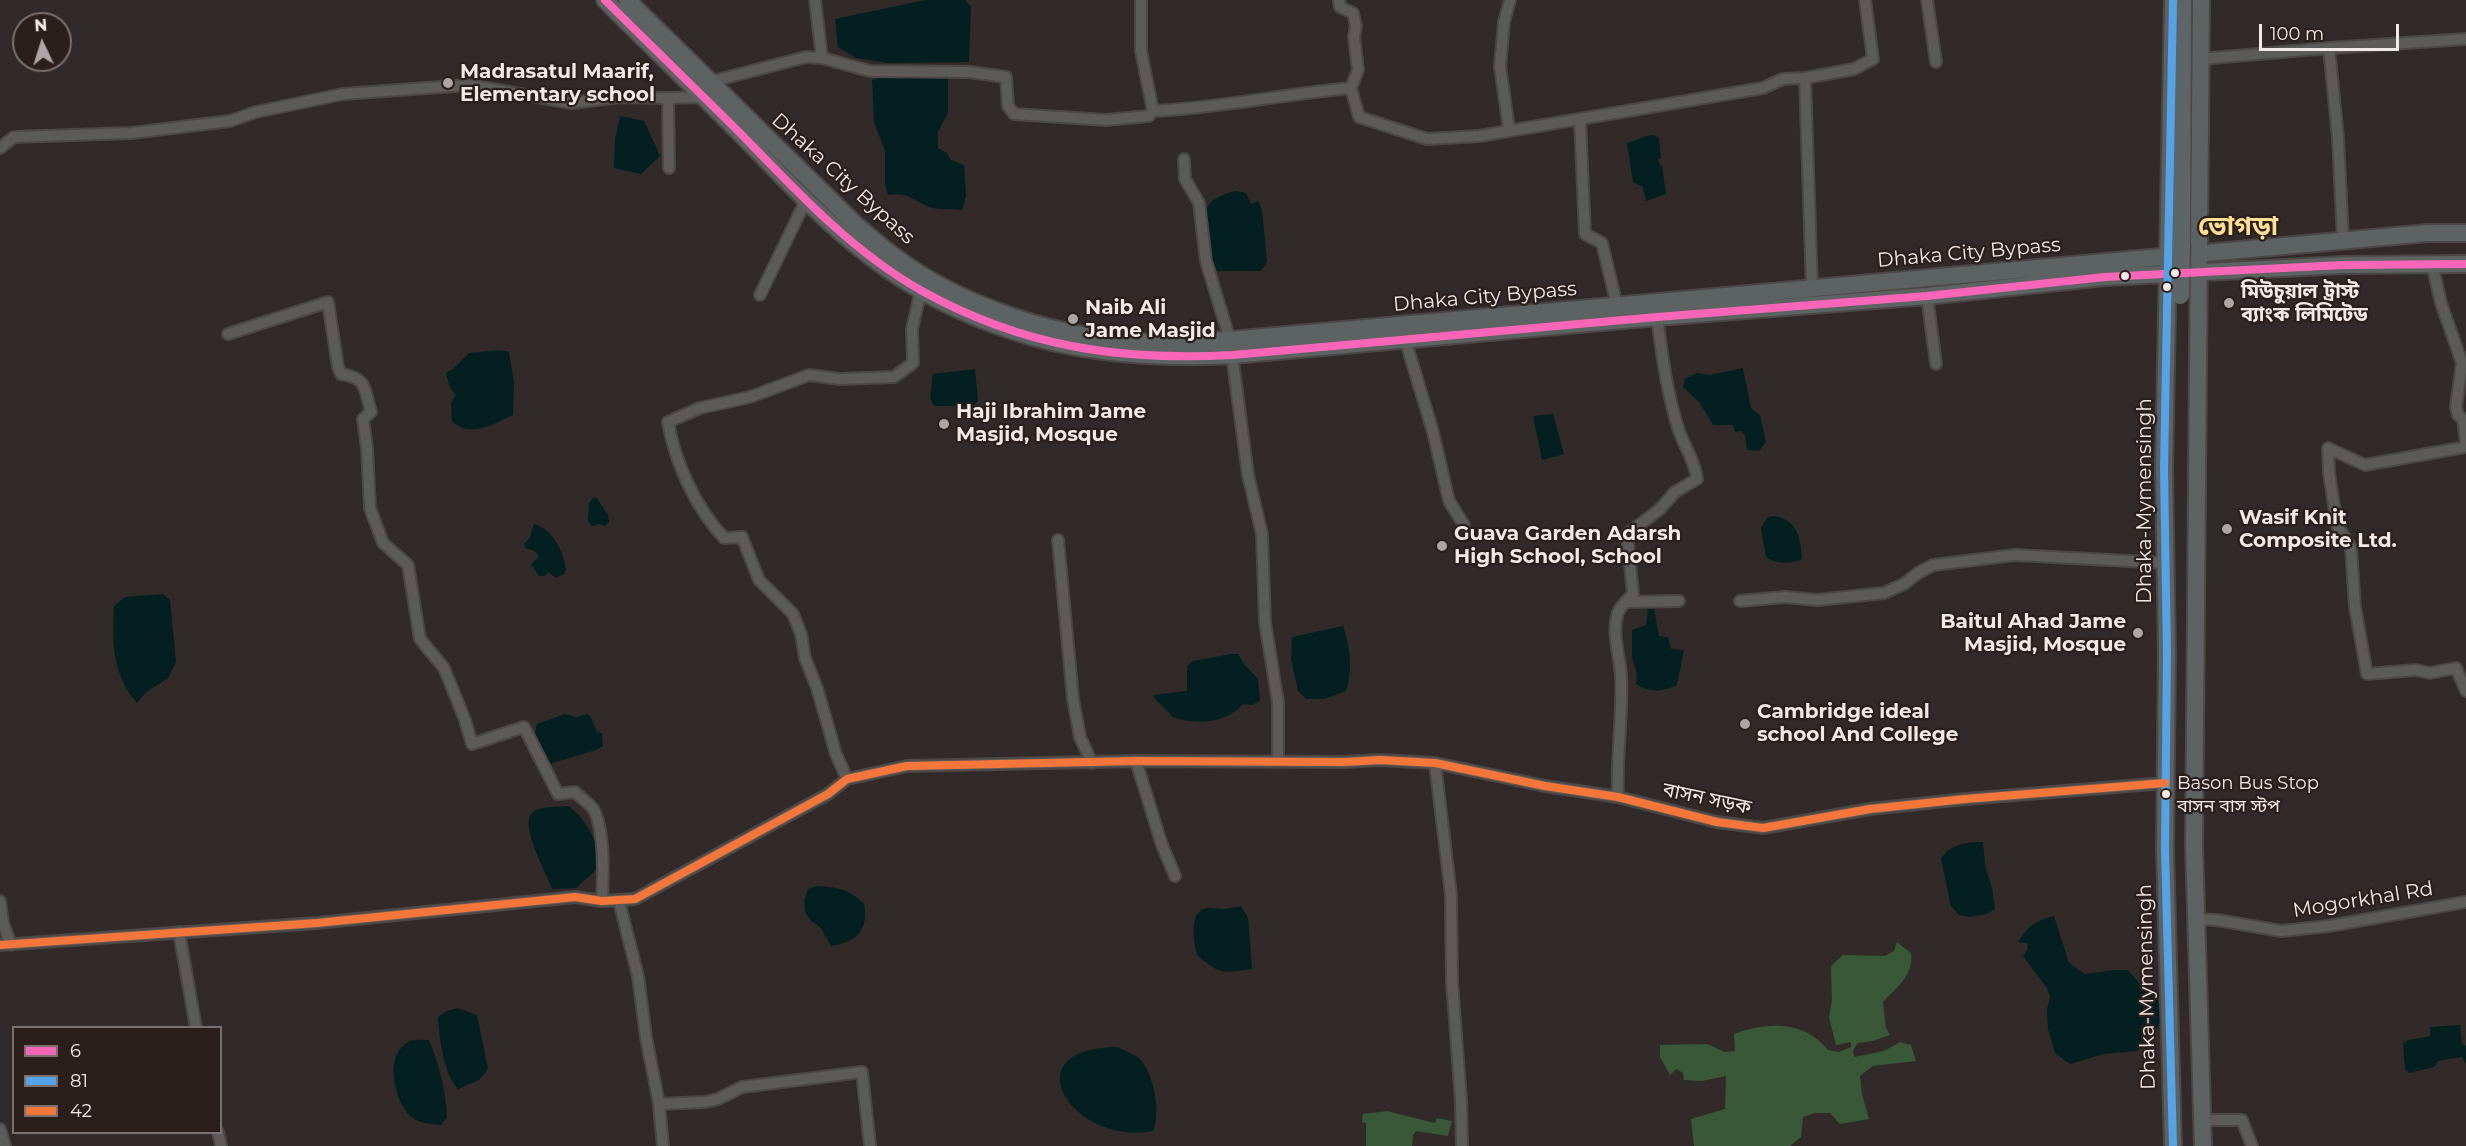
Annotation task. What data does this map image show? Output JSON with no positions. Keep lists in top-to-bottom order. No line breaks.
{"streets":{"highway":["Dhaka City Bypass","Dhaka-Mymensingh"],"street":["বাসন সড়ক","Mogorkhal Rd"]},"crossings":[["Dhaka City Bypass","Dhaka-Mymensingh"],["Dhaka-Mymensingh","বাসন সড়ক"]],"districts":["ভোগড়া"],"places":["Madrasatul Maarif, Elementary school","মিউচুয়াল ট্রাস্ট ব্যাংক লিমিটেড","Naib Ali Jame Masjid","Haji Ibrahim Jame Masjid, Mosque","Wasif Knit Composite Ltd.","Guava Garden Adarsh High School, School","Baitul Ahad Jame Masjid, Mosque","Cambridge ideal school And College","Bason Bus Stop বাসন বাস স্টপ"],"lines":["transit line 6","transit line 81","transit line 42"],"legend":["6","81","42"],"scale_bar":"100 m","north":"top"}
